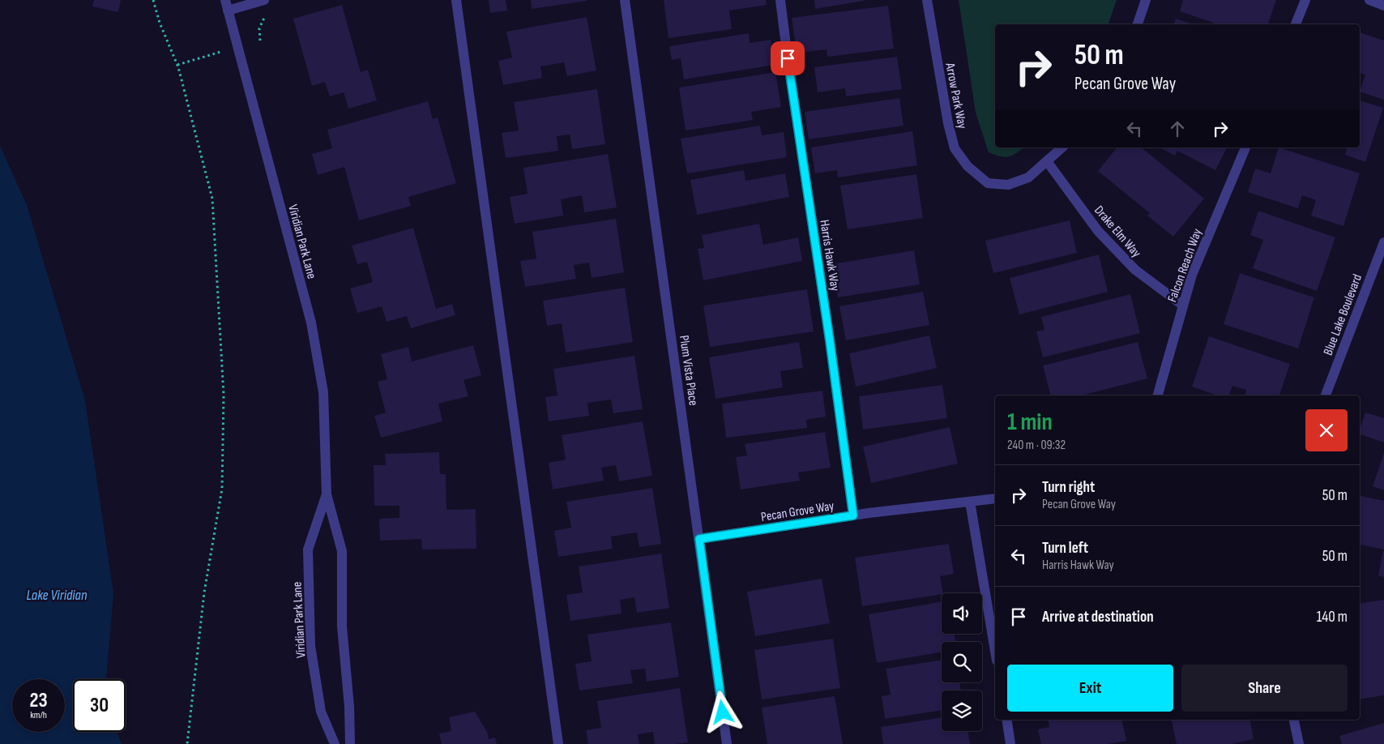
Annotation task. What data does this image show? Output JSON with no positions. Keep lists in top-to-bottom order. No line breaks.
{"streets":{"street":["Arrow Park Way","Drake Elm Way","Viridian Park Lane","Harris Hawk Way","Falcon Reach Way","Blue Lake Boulevard","Plum Vista Place","Pecan Grove Way"]},"crossings":[["Arrow Park Way","Drake Elm Way"],["Drake Elm Way","Falcon Reach Way"],["Harris Hawk Way","Pecan Grove Way"],["Plum Vista Place","Pecan Grove Way"]],"water":["Lake Viridian"],"page":{"turn":["50 m","Pecan Grove Way"],"heading":["1 min","240 m · 09:32"],"list":[{"name":"Turn right","note":"Pecan Grove Way","value":"50 m"},{"name":"Turn left","note":"Harris Hawk Way","value":"50 m"},{"name":"Arrive at destination","value":"140 m"}],"buttons":["Exit","Share"],"speed":"23 km/h","limit":"30"}}
